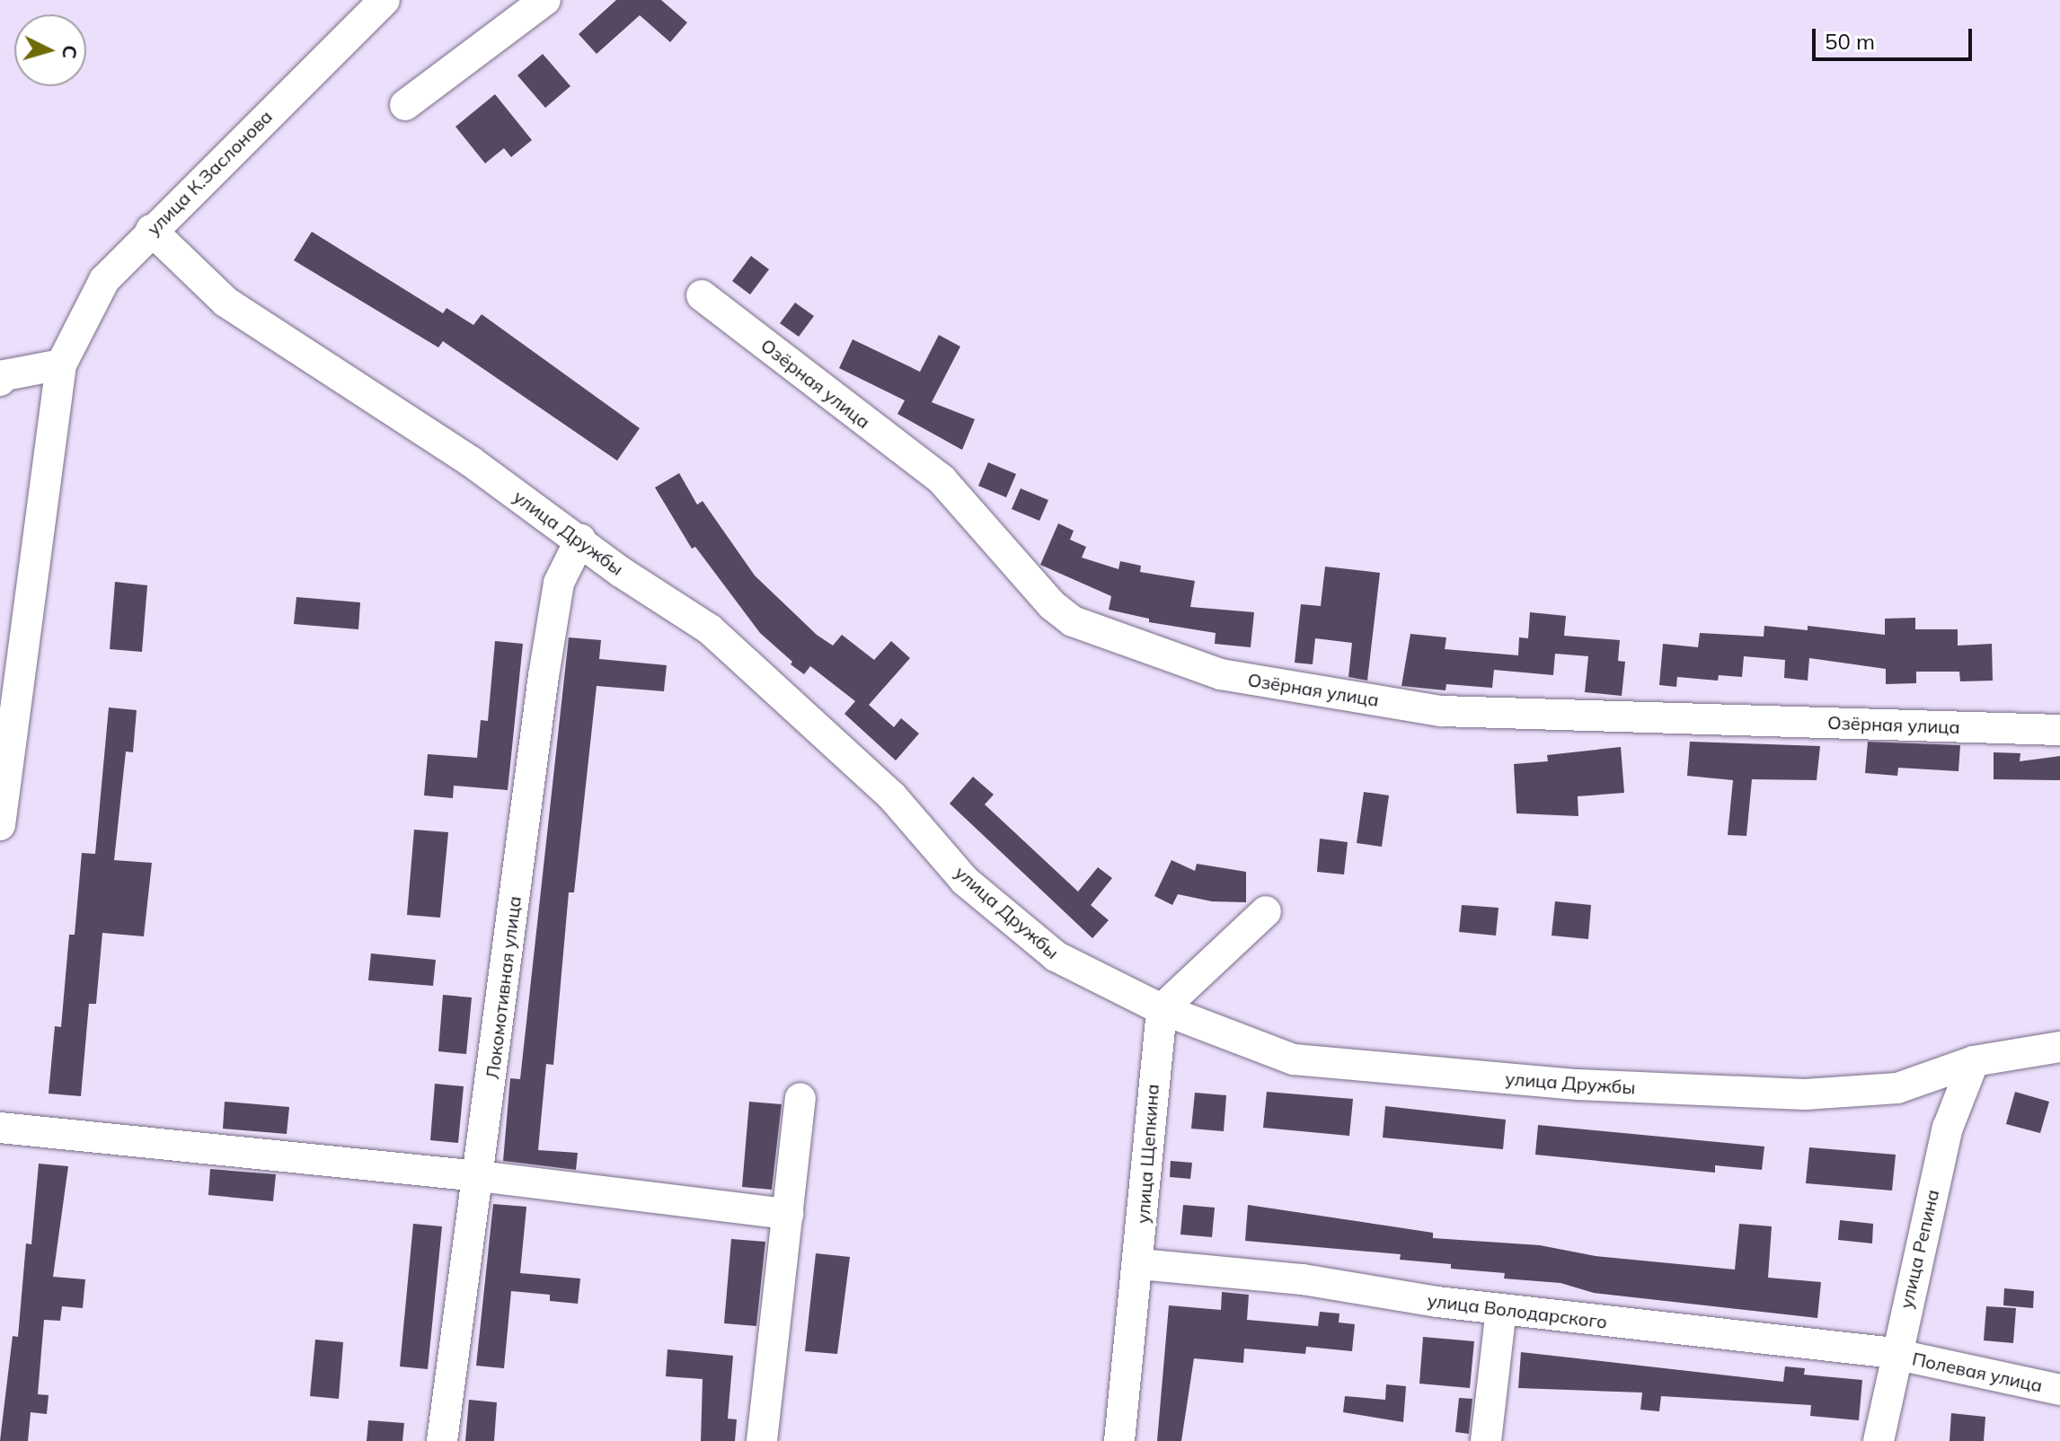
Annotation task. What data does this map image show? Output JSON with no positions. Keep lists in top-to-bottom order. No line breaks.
{"streets":{"street":["улица К.Заслонова","Озёрная улица","улица Дружбы","Локомотивная улица","улица Щепкина","улица Репина","улица Володарского","Полевая улица"]},"crossings":[["улица К.Заслонова","улица Дружбы"],["улица Дружбы","Локомотивная улица"],["улица Дружбы","улица Щепкина"],["улица Дружбы","улица Репина"],["улица Щепкина","улица Володарского"],["улица Репина","улица Володарского"],["улица Репина","Полевая улица"],["улица Володарского","Полевая улица"]],"scale_bar":"50 m","north":"right"}
